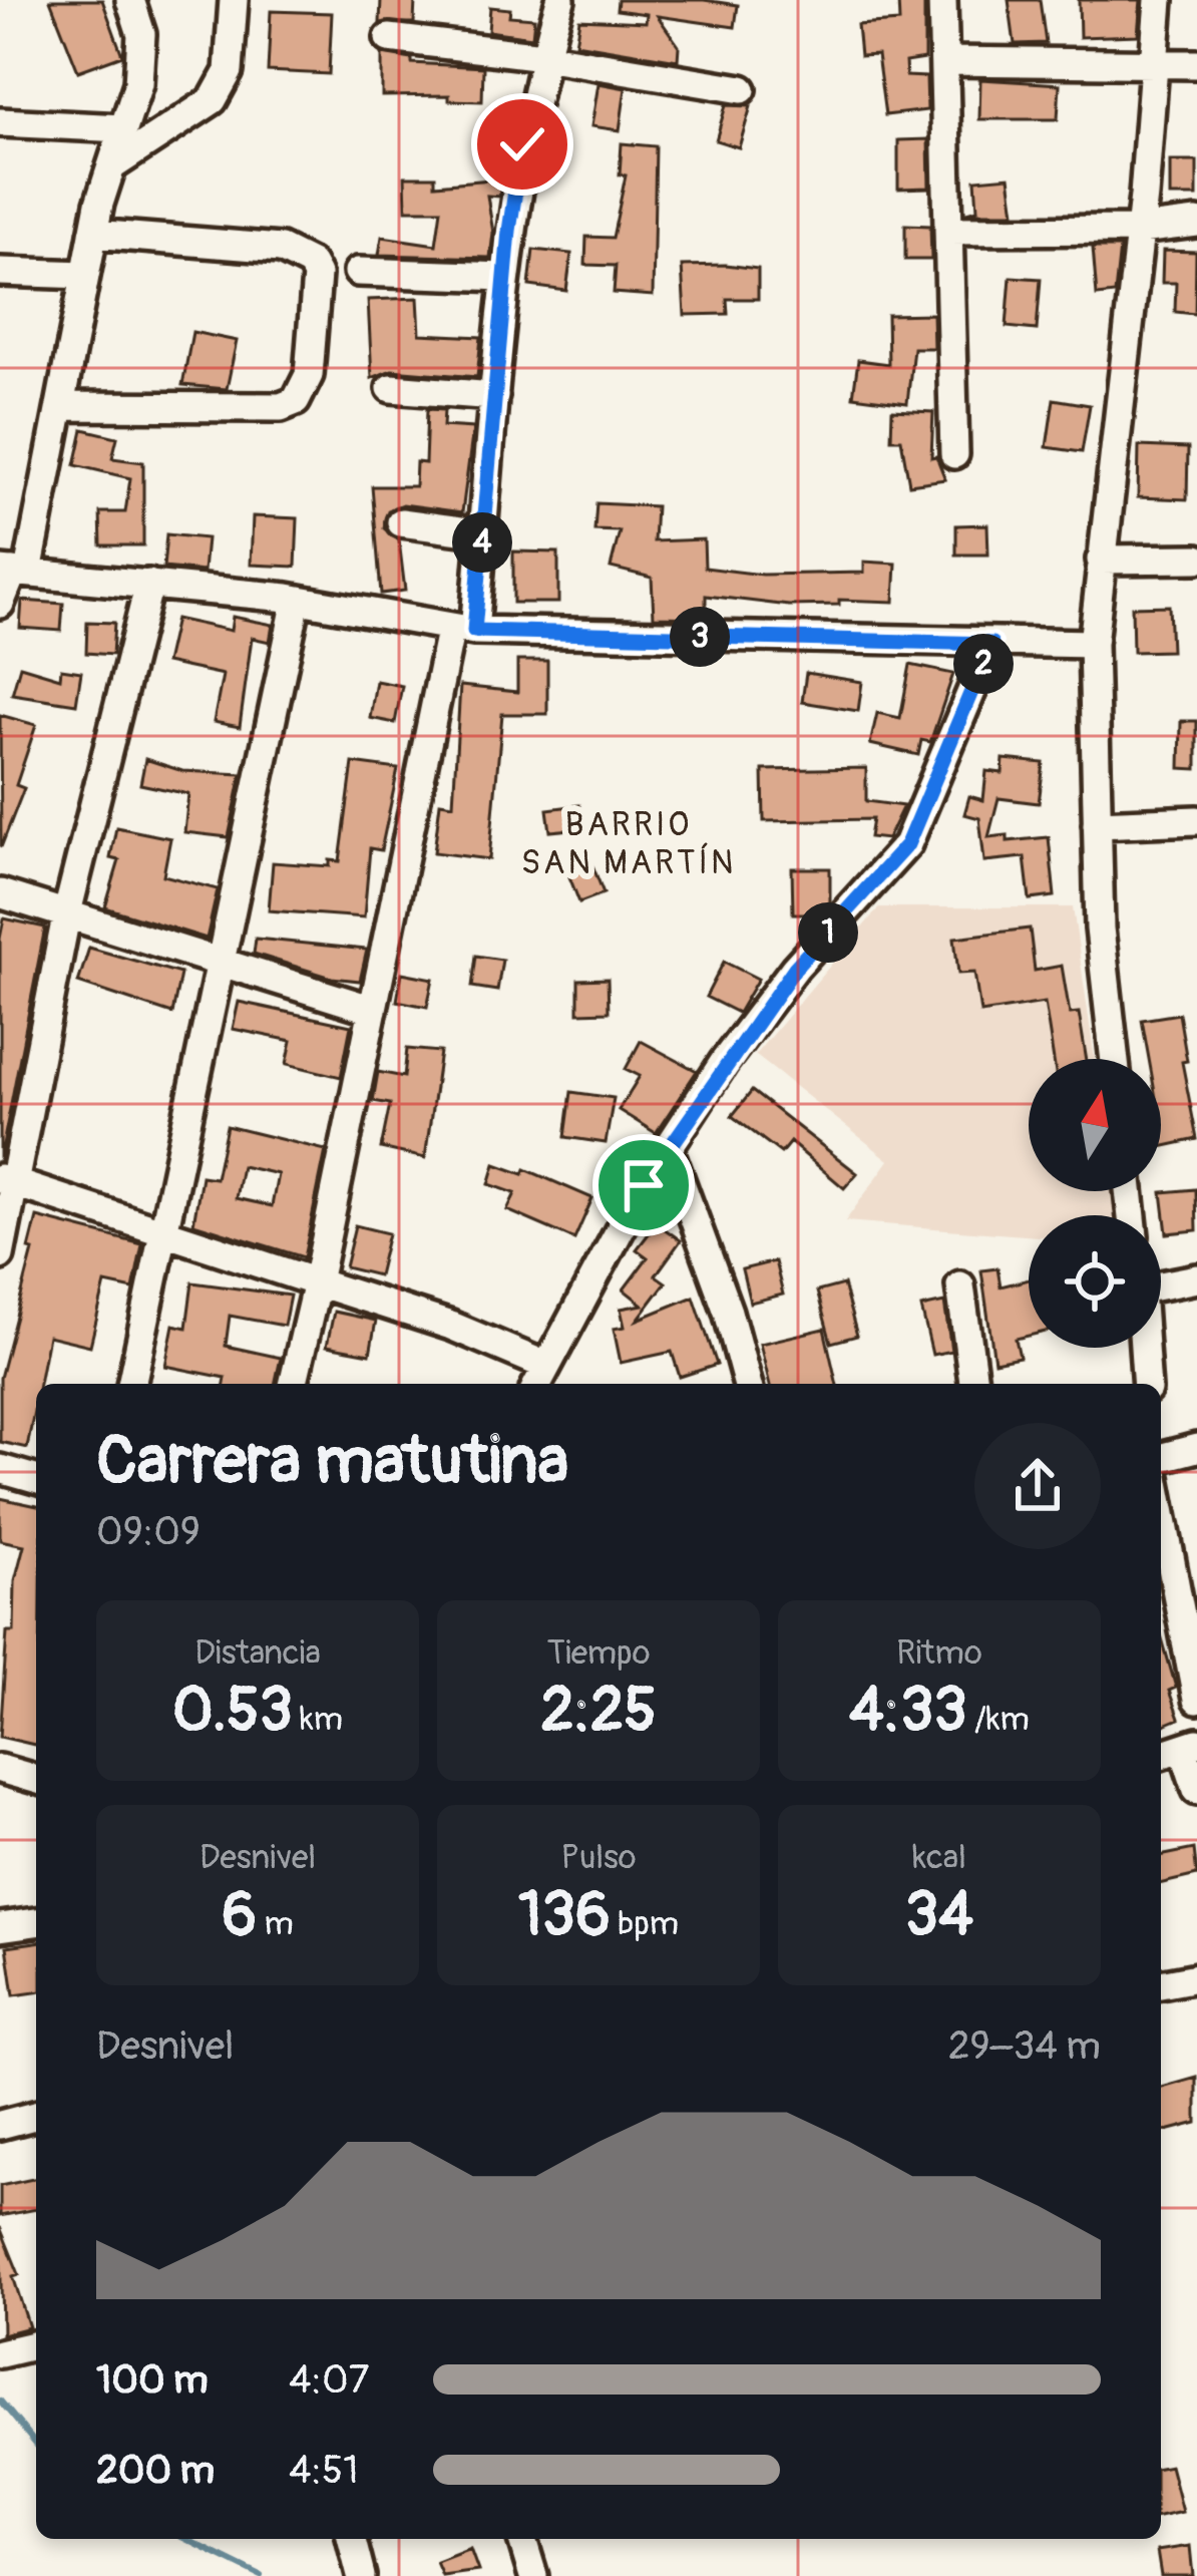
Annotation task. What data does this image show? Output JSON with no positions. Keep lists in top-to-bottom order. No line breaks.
{"districts":["BARRIO SAN MARTÍN"],"north":"top","page":{"pins":["4","3","2","1"],"heading":["Carrera matutina","09:09"],"stats":[["Distancia","0.53 km"],["Tiempo","2:25"],["Ritmo","4:33 /km"],["Desnivel","6 m"],["Pulso","136 bpm"],["kcal","34"]],"chart":["Desnivel","29–34 m"],"list":[{"name":"100 m","note":"4:07"},{"name":"200 m","note":"4:51"}]}}
